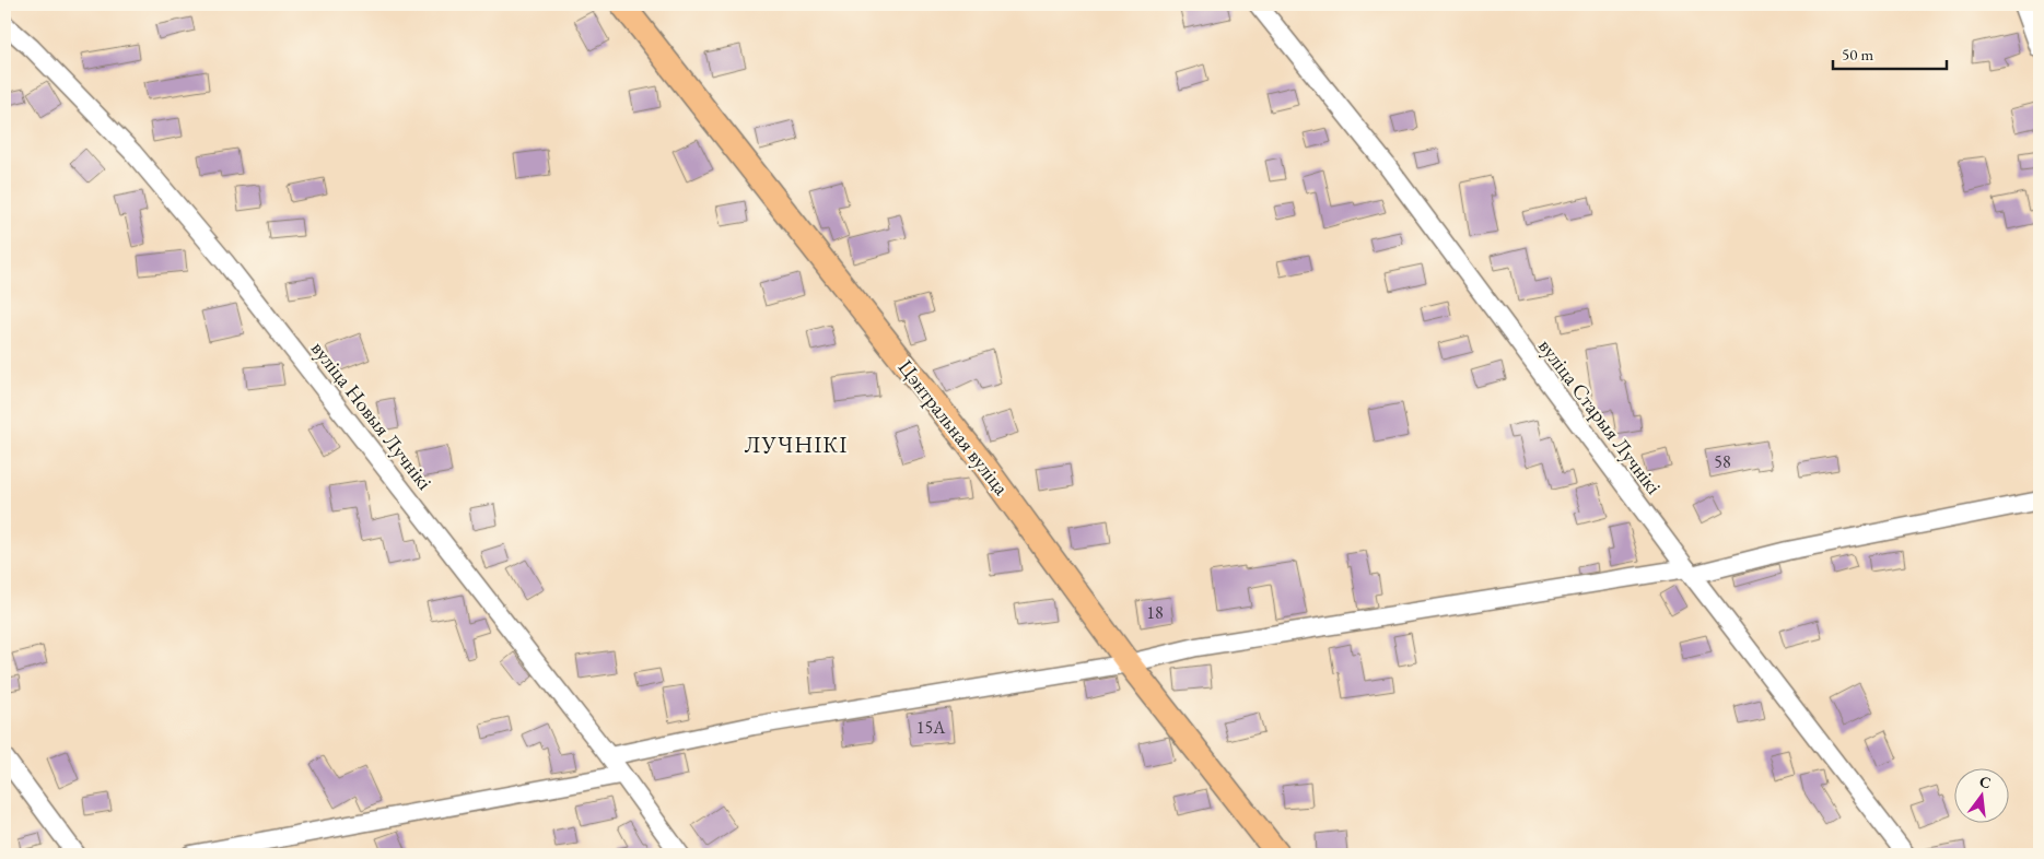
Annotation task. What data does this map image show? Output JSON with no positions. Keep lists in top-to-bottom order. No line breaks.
{"streets":{"main road":["Цэнтральная вуліца"],"street":["вуліца Новыя Лучнікі","вуліца Старыя Лучнікі"]},"districts":["ЛУЧНІКІ"],"house_numbers":["58","18","15А"],"scale_bar":"50 m","north":"top"}
